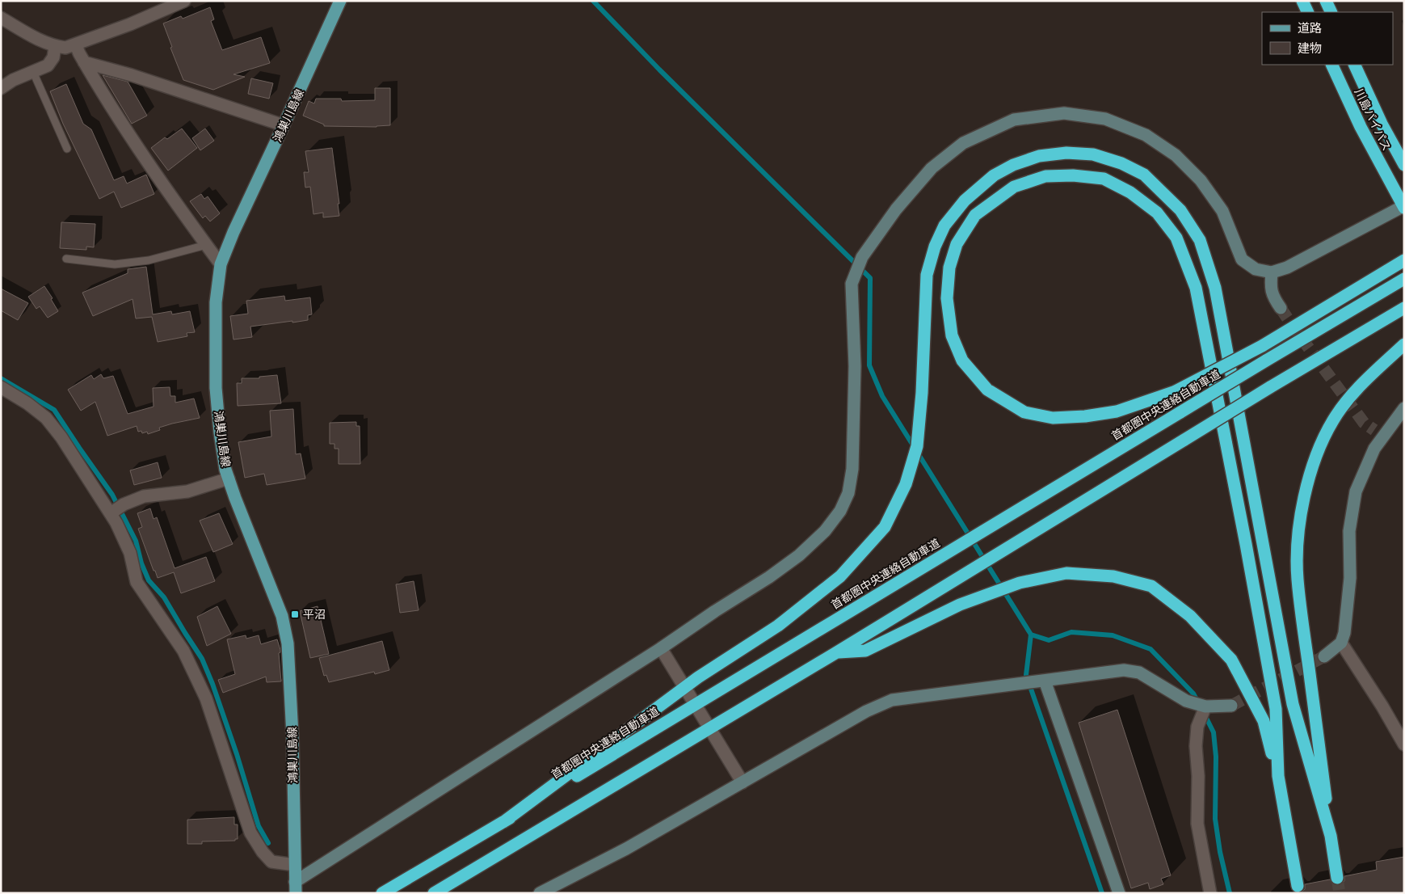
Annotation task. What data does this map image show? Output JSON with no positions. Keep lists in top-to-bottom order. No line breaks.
{"streets":{"highway":["川島バイパス","首都圏中央連絡自動車道"],"main road":["鴻巣川島線"]},"places":{"transit":["平沼"]},"legend":["道路","建物"]}
